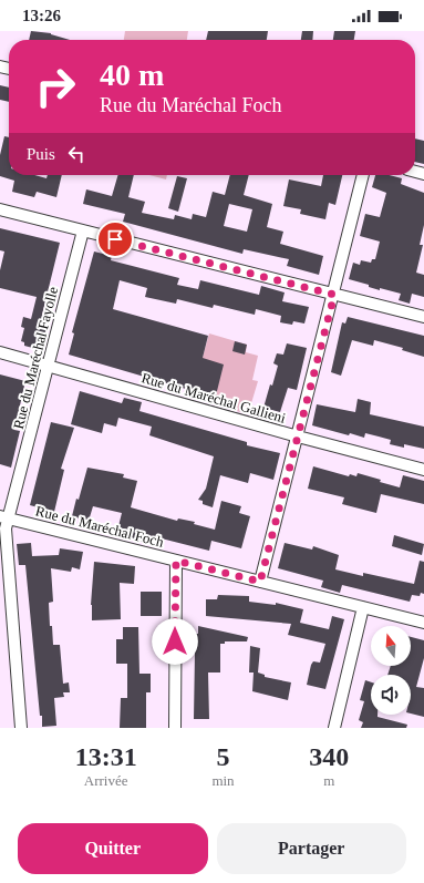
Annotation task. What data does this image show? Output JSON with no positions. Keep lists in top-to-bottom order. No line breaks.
{"streets":{"street":["Rue du Maréchal Fayolle","Rue du Maréchal Gallieni","Rue du Maréchal Foch"]},"crossings":[["Rue du Maréchal Fayolle","Rue du Maréchal Gallieni"],["Rue du Maréchal Fayolle","Rue du Maréchal Foch"]],"north":"top","page":{"status":"13:26","turn":["40 m","Rue du Maréchal Foch"],"then":"Puis","eta":["13:31","Arrivée","5","min","340","m"],"buttons":["Quitter","Partager"]}}
